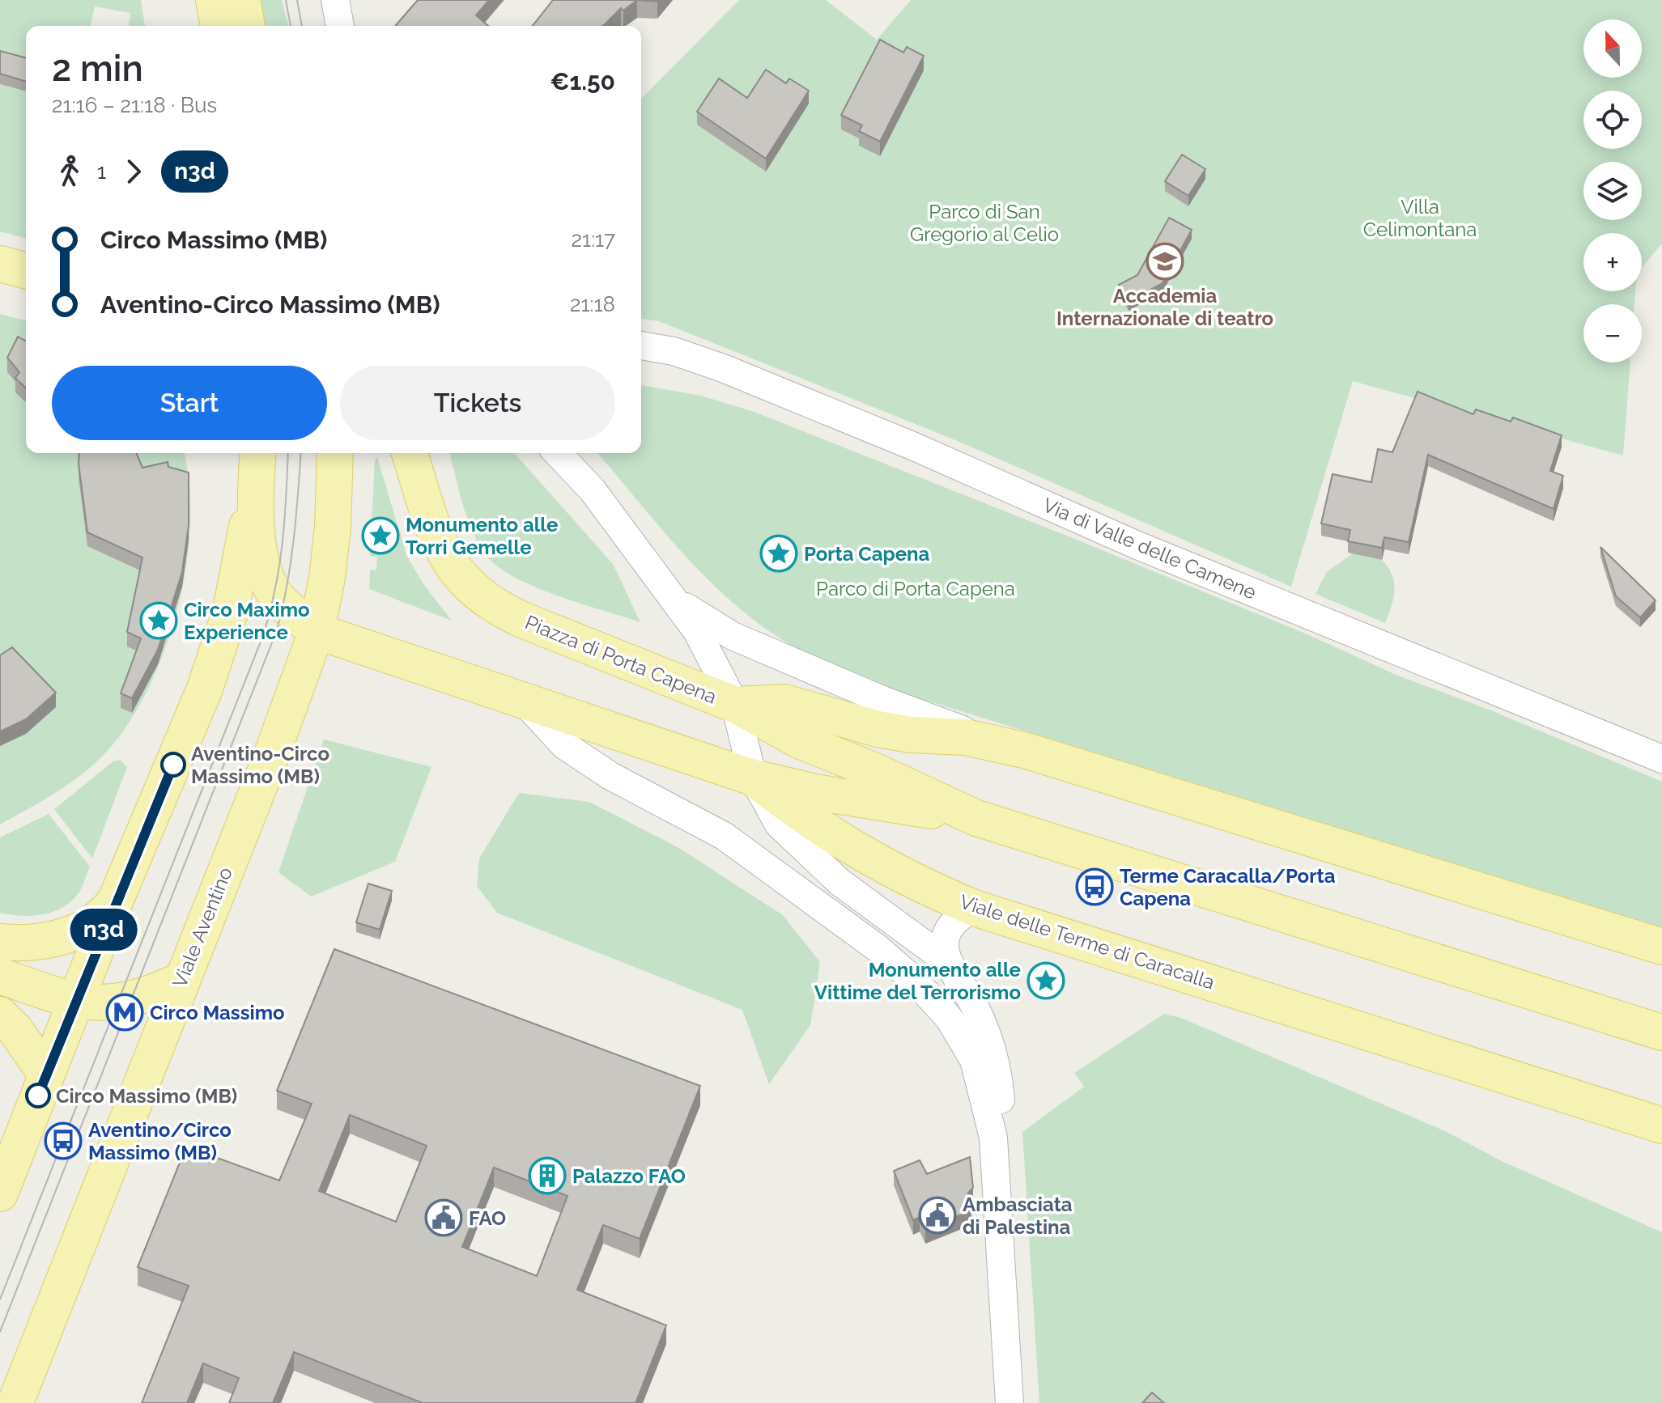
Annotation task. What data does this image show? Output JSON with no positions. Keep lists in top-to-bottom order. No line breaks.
{"streets":{"main road":["Piazza di Porta Capena","Viale Aventino","Viale delle Terme di Caracalla"],"street":["Via di Valle delle Camene"]},"parks":["Villa Celimontana","Parco di San Gregorio al Celio","Parco di Porta Capena"],"places":{"school or university":["Accademia Internazionale di teatro"],"place":["Monumento alle Torri Gemelle","Porta Capena","Circo Maximo Experience","Monumento alle Vittime del Terrorismo"],"other":["Aventino-Circo Massimo (MB)","Circo Massimo (MB)"],"bus stop":["Terme Caracalla/Porta Capena","Aventino/Circo Massimo (MB)"],"metro station":["Circo Massimo"],"building":["Palazzo FAO"],"public building":["Ambasciata di Palestina","FAO"]},"lines":["bus line n3d"],"north":"top","page":{"on_map":"n3d","map_buttons":["+","−"],"heading":["2 min","21:16 – 21:18 · Bus","€1.50"],"legs":["1","n3d"],"list":[{"name":"Circo Massimo (MB)","value":"21:17"},{"name":"Aventino-Circo Massimo (MB)","value":"21:18"}],"buttons":["Start","Tickets"]}}
